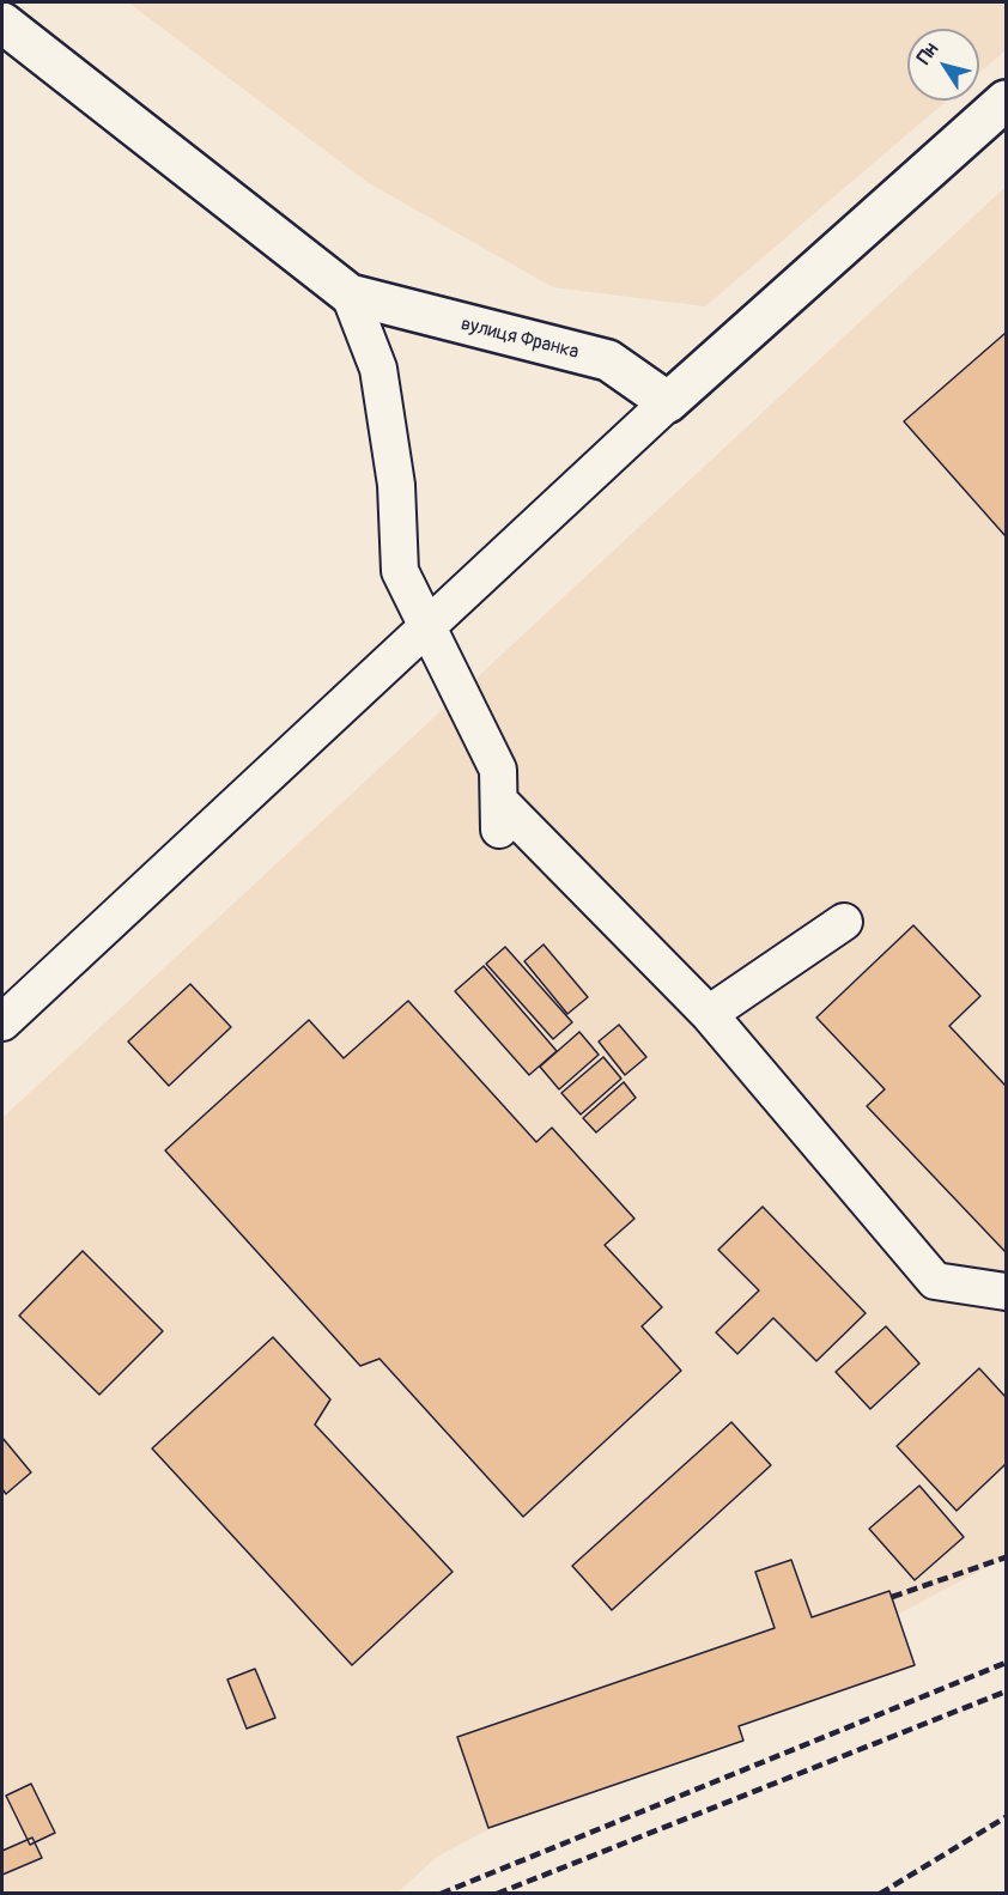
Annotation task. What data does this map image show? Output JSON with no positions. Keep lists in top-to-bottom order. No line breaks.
{"streets":{"main road":["вулиця Франка"]},"north":"top left"}
